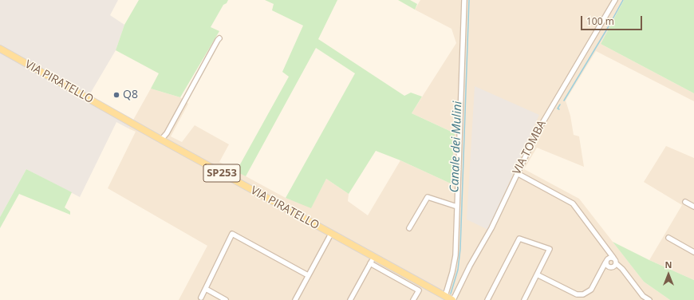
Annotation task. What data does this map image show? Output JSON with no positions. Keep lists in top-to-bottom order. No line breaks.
{"streets":{"main road":["VIA PIRATELLO","SP253"],"street":["VIA TOMBA"]},"crossings":[["VIA PIRATELLO","VIA TOMBA"]],"water":["Canale dei Mulini"],"places":["Q8"],"scale_bar":"100 m","north":"top"}
